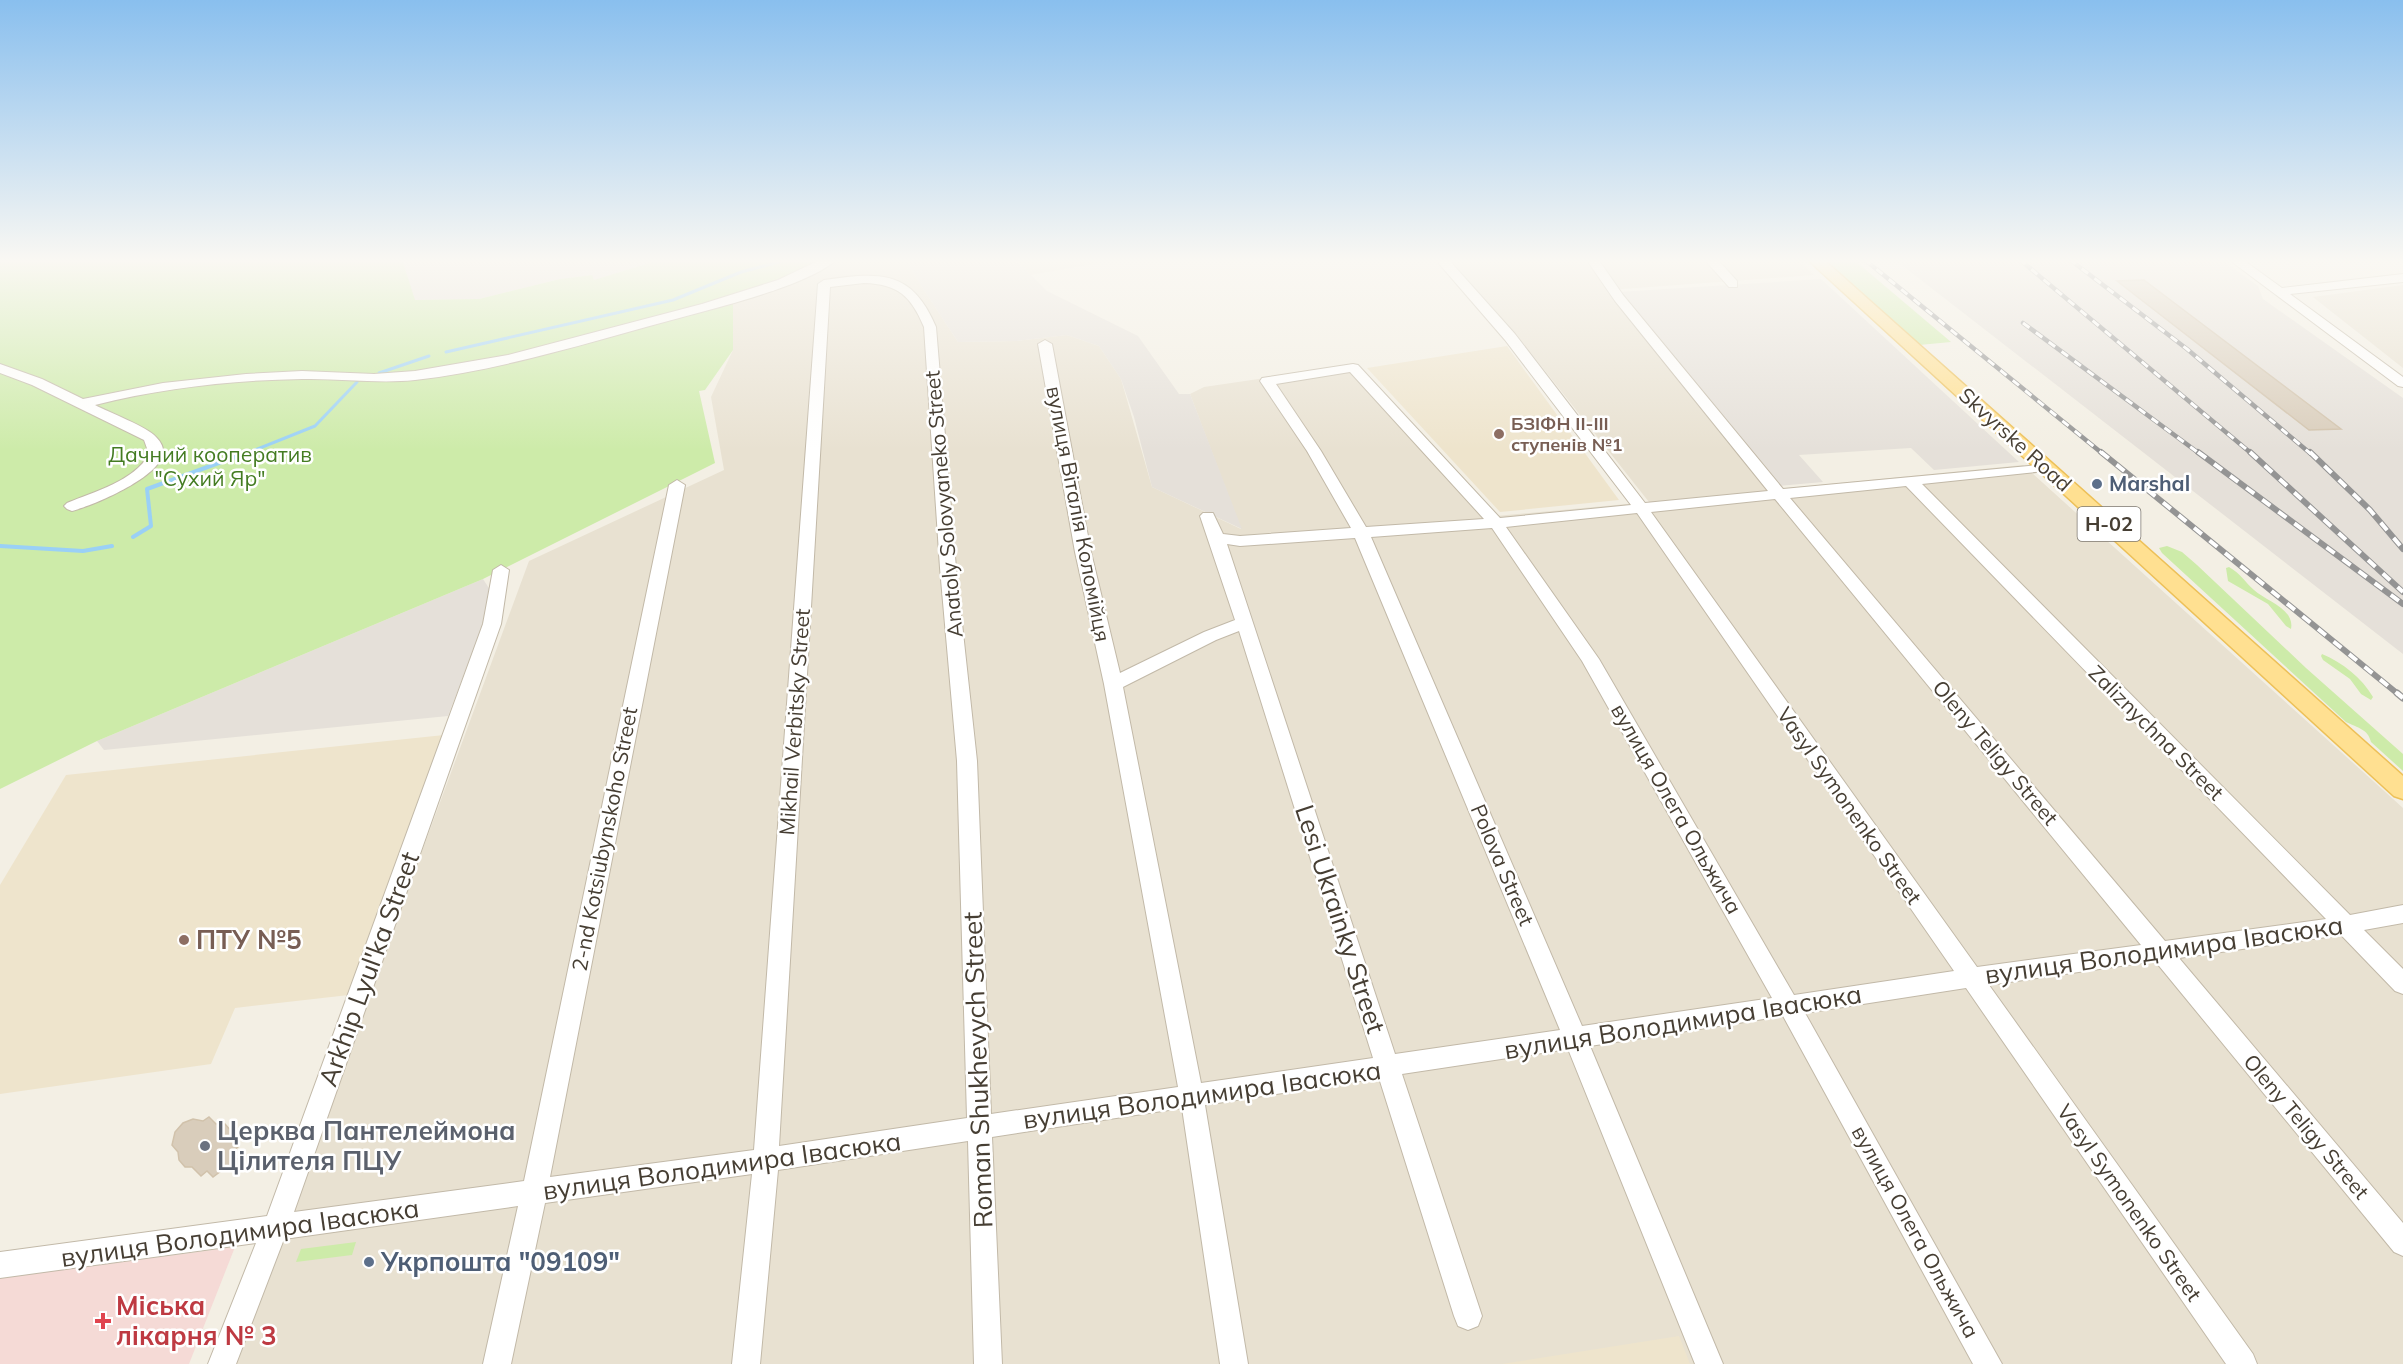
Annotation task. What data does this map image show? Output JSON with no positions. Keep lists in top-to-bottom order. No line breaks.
{"streets":{"main road":["Skvyrske Road","Н-02"],"street":["Anatoly Solovyaneko Street","вулиця Віталія Коломійця","Mikhail Verbitsky Street","Zaliznychna Street","Oleny Teligy Street","Vasyl Symonenko Street","вулиця Олега Ольжича","2-nd Kotsiubynskoho Street","Polova Street","Lesi Ukrainky Street","вулиця Володимира Івасюка","Arkhip Lyul'ka Street","Roman Shukhevych Street"]},"crossings":[["Anatoly Solovyaneko Street","Roman Shukhevych Street"],["вулиця Віталія Коломійця","вулиця Володимира Івасюка"],["Mikhail Verbitsky Street","вулиця Володимира Івасюка"],["Zaliznychna Street","вулиця Володимира Івасюка"],["Oleny Teligy Street","вулиця Володимира Івасюка"],["Vasyl Symonenko Street","вулиця Володимира Івасюка"],["вулиця Олега Ольжича","Polova Street"],["вулиця Олега Ольжича","вулиця Володимира Івасюка"],["2-nd Kotsiubynskoho Street","вулиця Володимира Івасюка"],["Polova Street","вулиця Володимира Івасюка"],["Lesi Ukrainky Street","вулиця Володимира Івасюка"],["вулиця Володимира Івасюка","Arkhip Lyul'ka Street"],["вулиця Володимира Івасюка","Roman Shukhevych Street"]],"parks":["Дачний кооператив \"Сухий Яр\""],"places":{"other":["БЗІФН ІІ-ІІІ ступенів №1","Marshal","ПТУ №5","Церква Пантелеймона Цілителя ПЦУ","Укрпошта \"09109\""],"health":["Міська лікарня № 3"]}}
